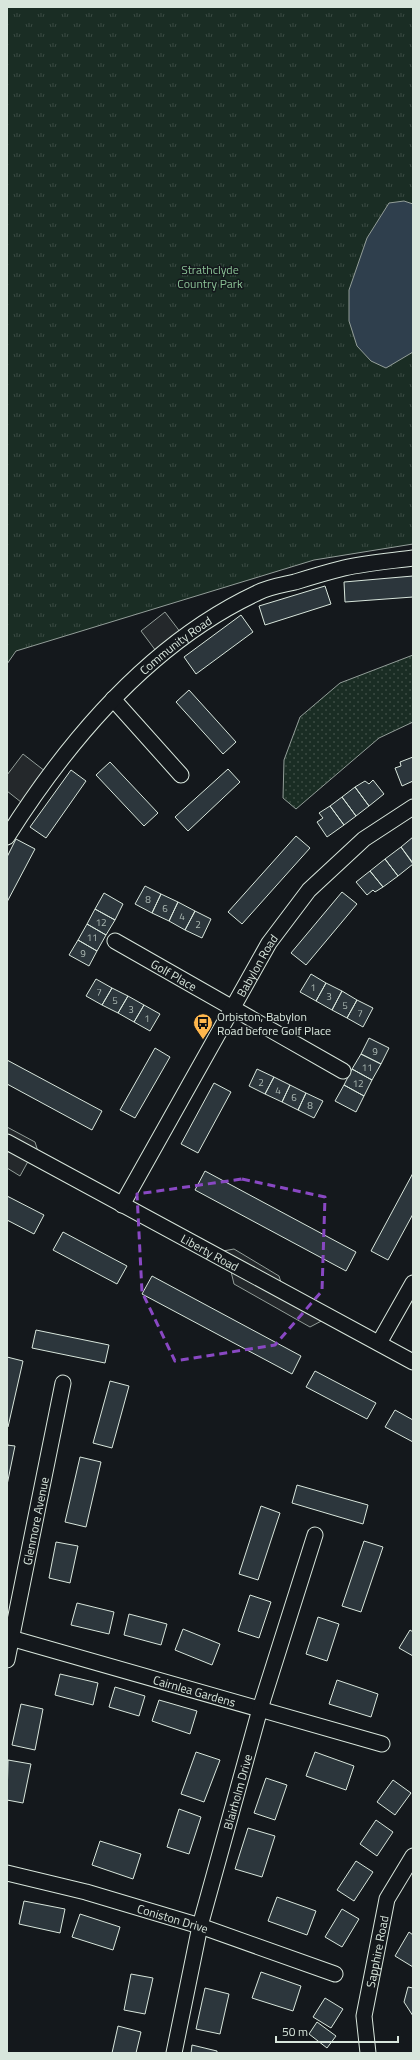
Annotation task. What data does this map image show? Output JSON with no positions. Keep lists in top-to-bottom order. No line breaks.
{"streets":{"street":["Community Road","Babylon Road","Golf Place","Liberty Road","Glenmore Avenue","Cairnlea Gardens","Blairholm Drive","Coniston Drive","Sapphire Road"]},"crossings":[["Babylon Road","Golf Place"],["Babylon Road","Liberty Road"],["Glenmore Avenue","Cairnlea Gardens"],["Cairnlea Gardens","Blairholm Drive"],["Blairholm Drive","Coniston Drive"]],"parks":["Strathclyde Country Park"],"places":{"bus stop":["Orbiston, Babylon Road before Golf Place"]},"house_numbers":["8","6","4","12","2","11","9","1","7","3","5","5","3","7","1","9","11","2","12","4","6","8"],"scale_bar":"50 m"}
